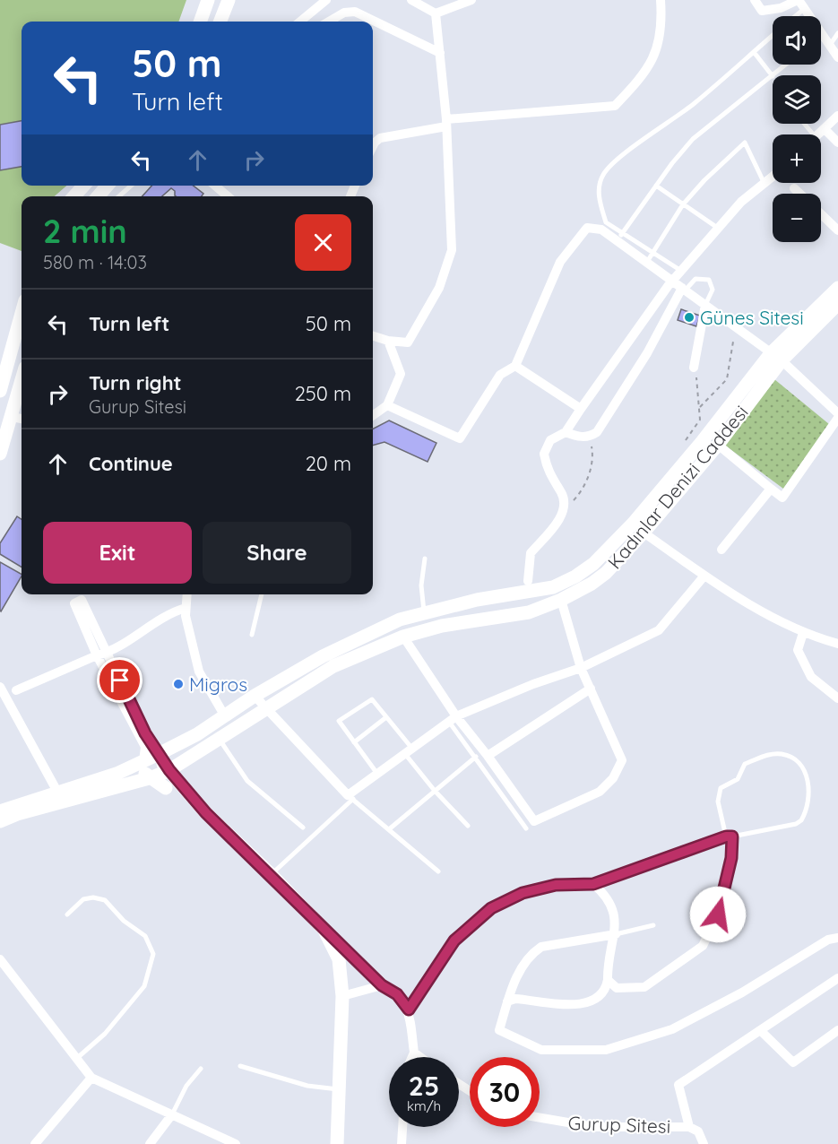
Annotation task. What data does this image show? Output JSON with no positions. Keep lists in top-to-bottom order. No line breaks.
{"streets":{"main road":["Kadınlar Denizi Caddesi"],"street":["Gurup Sitesi"]},"places":["Günes Sitesi","Migros"],"page":{"map_buttons":["+","−"],"turn":["50 m","Turn left"],"heading":["2 min","580 m · 14:03"],"list":[{"name":"Turn left","value":"50 m"},{"name":"Turn right","note":"Gurup Sitesi","value":"250 m"},{"name":"Continue","value":"20 m"}],"buttons":["Exit","Share"],"speed":"25 km/h","limit":"30"}}
